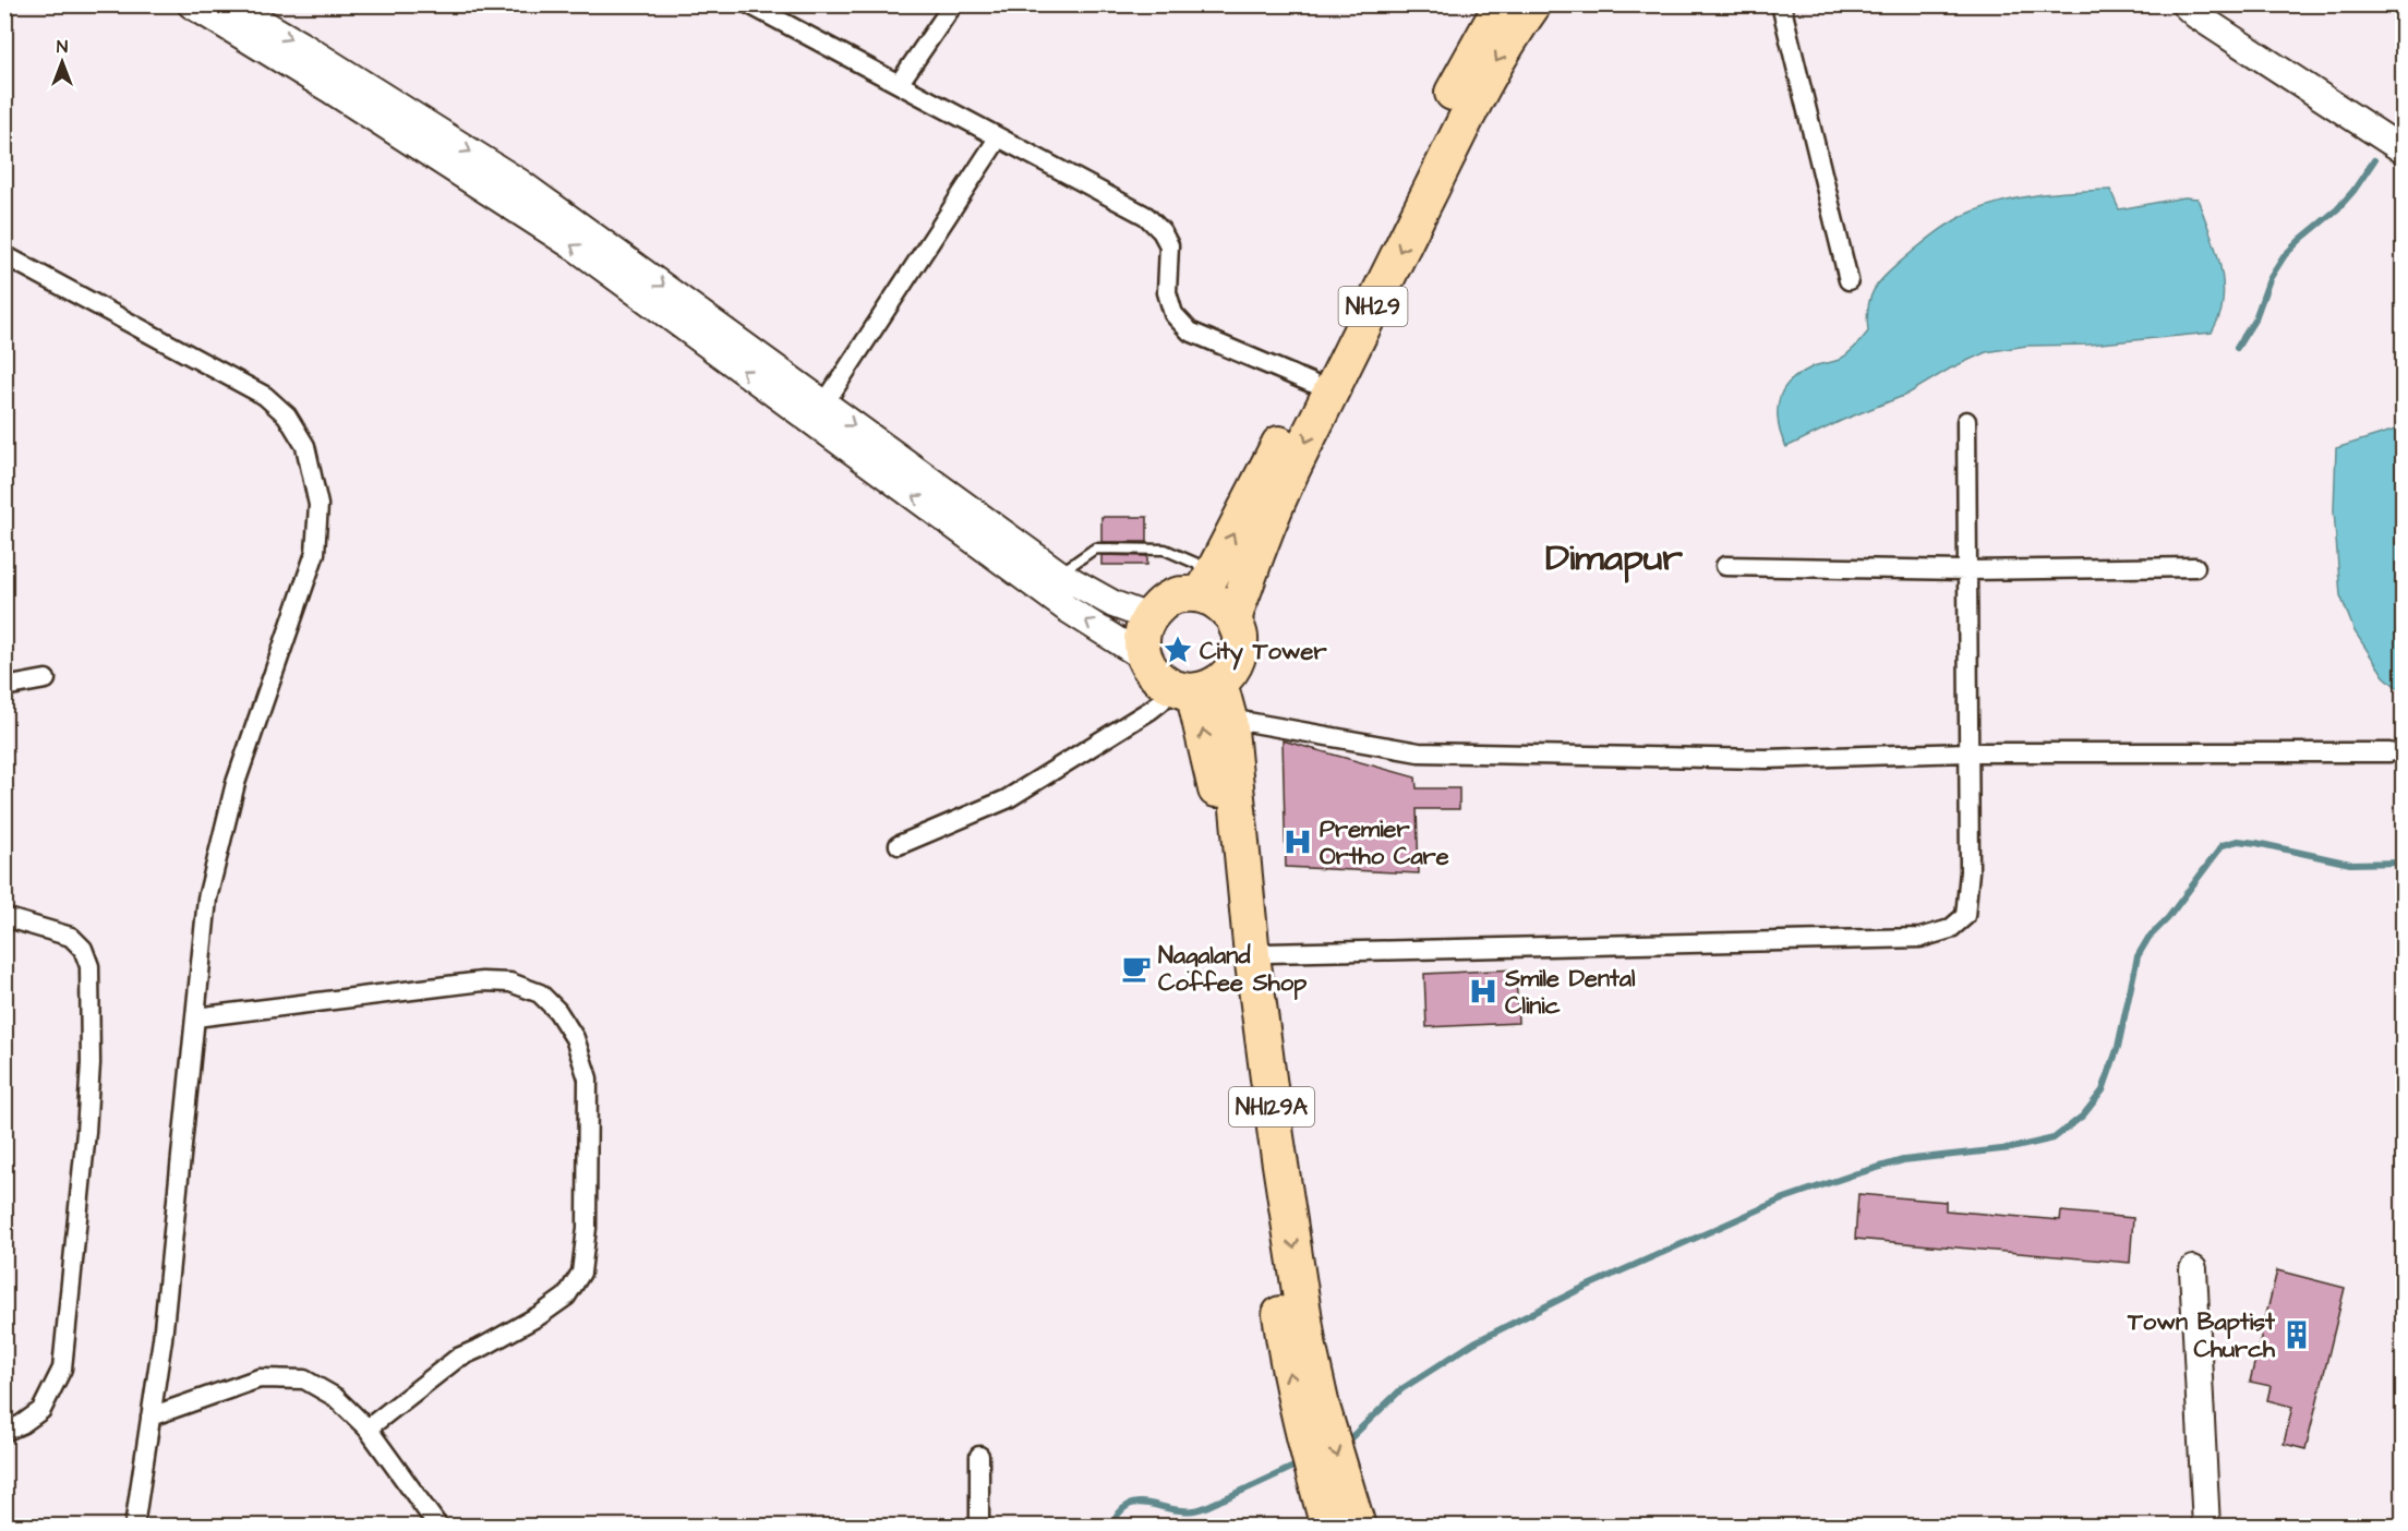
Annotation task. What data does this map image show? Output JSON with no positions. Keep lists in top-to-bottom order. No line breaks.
{"streets":{"highway":["NH29","NH129A"]},"crossings":[["NH29","NH129A"]],"districts":["Dimapur"],"places":{"place":["City Tower"],"hospital":["Premier Ortho Care","Smile Dental Clinic"],"cafe":["Nagaland Coffee Shop"],"building":["Town Baptist Church"]},"north":"top"}
